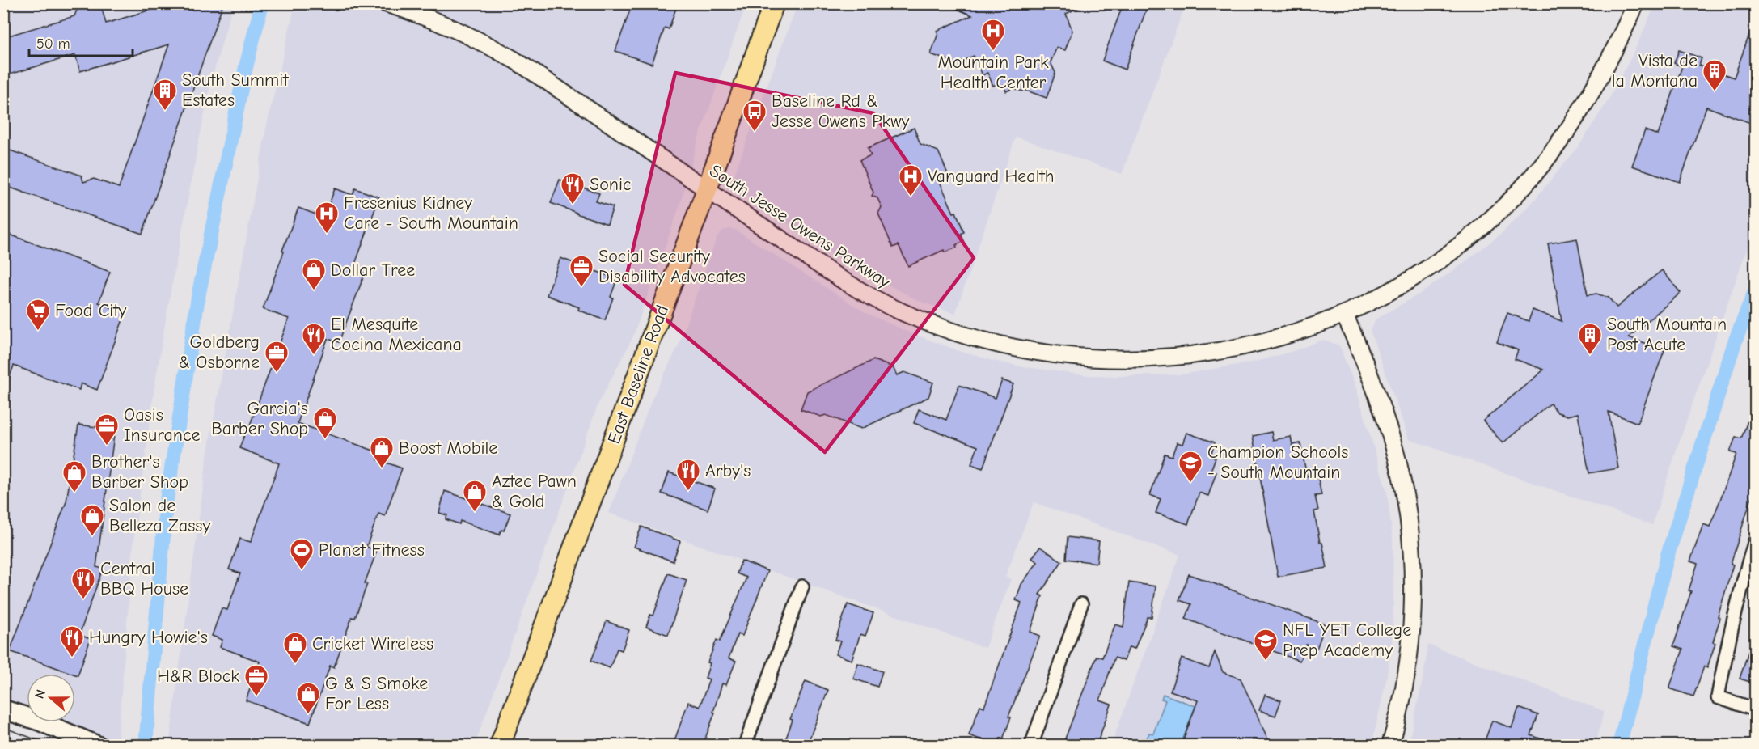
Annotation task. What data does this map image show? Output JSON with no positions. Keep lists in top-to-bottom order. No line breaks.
{"streets":{"main road":["East Baseline Road"],"street":["South Jesse Owens Parkway"]},"crossings":[["South Jesse Owens Parkway","East Baseline Road"]],"places":{"hospital":["Mountain Park Health Center","Vanguard Health","Fresenius Kidney Care - South Mountain"],"building":["Vista de la Montana","South Summit Estates","South Mountain Post Acute"],"bus stop":["Baseline Rd & Jesse Owens Pkwy"],"restaurant":["Sonic","El Mesquite Cocina Mexicana","Arby's","Central BBQ House","Hungry Howie's"],"office":["Social Security Disability Advocates","Goldberg & Osborne","Oasis Insurance","H&R Block"],"shop":["Dollar Tree","Garcia's Barber Shop","Boost Mobile","Brother's Barber Shop","Aztec Pawn & Gold","Salon de Belleza Zassy","Cricket Wireless","G & S Smoke For Less"],"supermarket":["Food City"],"school or university":["Champion Schools - South Mountain","NFL YET College Prep Academy"],"sports":["Planet Fitness"]},"scale_bar":"50 m","north":"left"}
